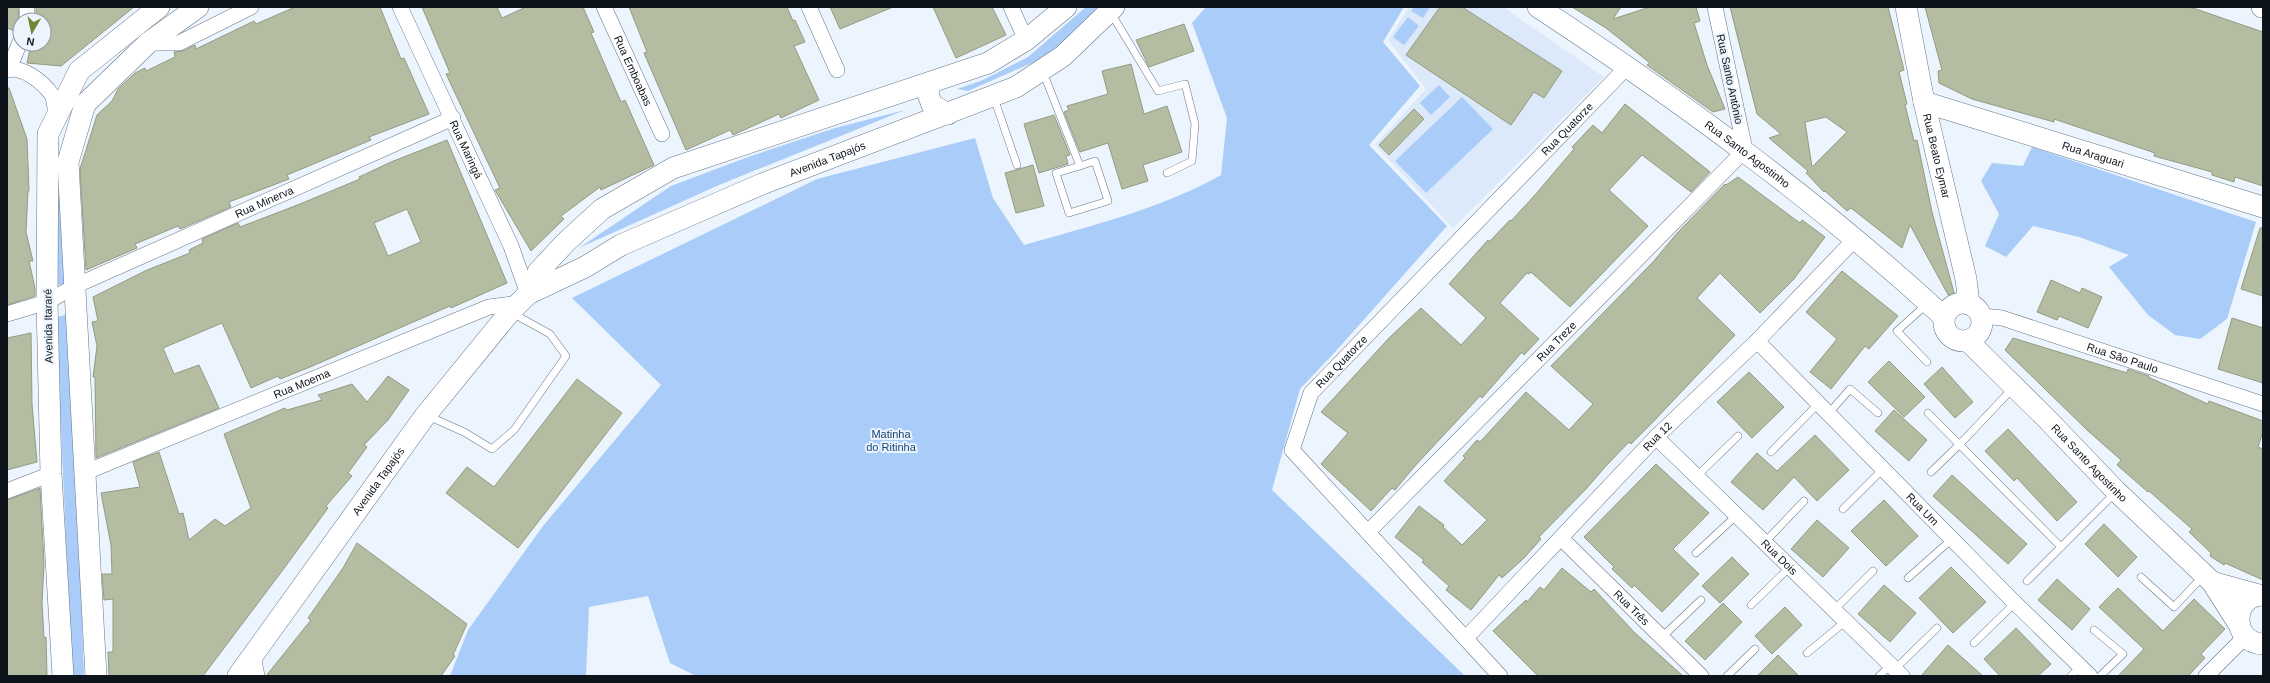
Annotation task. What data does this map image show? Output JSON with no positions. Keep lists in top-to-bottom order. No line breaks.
{"streets":{"street":["Rua Emboabas","Rua Santo Antônio","Rua Quatorze","Rua Maringá","Rua Santo Agostinho","Rua Beato Eymar","Rua Araguari","Avenida Tapajós","Rua Minerva","Avenida Itararé","Rua Treze","Rua São Paulo","Rua Moema","Rua 12","Rua Um","Rua Dois","Rua Três"]},"crossings":[["Rua Santo Antônio","Rua Santo Agostinho"],["Rua Santo Antônio","Rua Treze"],["Rua Quatorze","Rua Santo Agostinho"],["Rua Quatorze","Rua Treze"],["Rua Quatorze","Rua 12"],["Rua Maringá","Avenida Tapajós"],["Rua Maringá","Rua Minerva"],["Rua Maringá","Rua Moema"],["Rua Santo Agostinho","Rua Beato Eymar"],["Rua Santo Agostinho","Rua Treze"],["Rua Santo Agostinho","Rua São Paulo"],["Rua Santo Agostinho","Rua 12"],["Rua Beato Eymar","Rua Araguari"],["Rua Beato Eymar","Rua São Paulo"],["Avenida Tapajós","Rua Moema"],["Rua Minerva","Avenida Itararé"],["Rua 12","Rua Um"],["Rua 12","Rua Dois"],["Rua 12","Rua Três"]],"parks":["Matinha do Ritinha"],"north":"bottom"}
